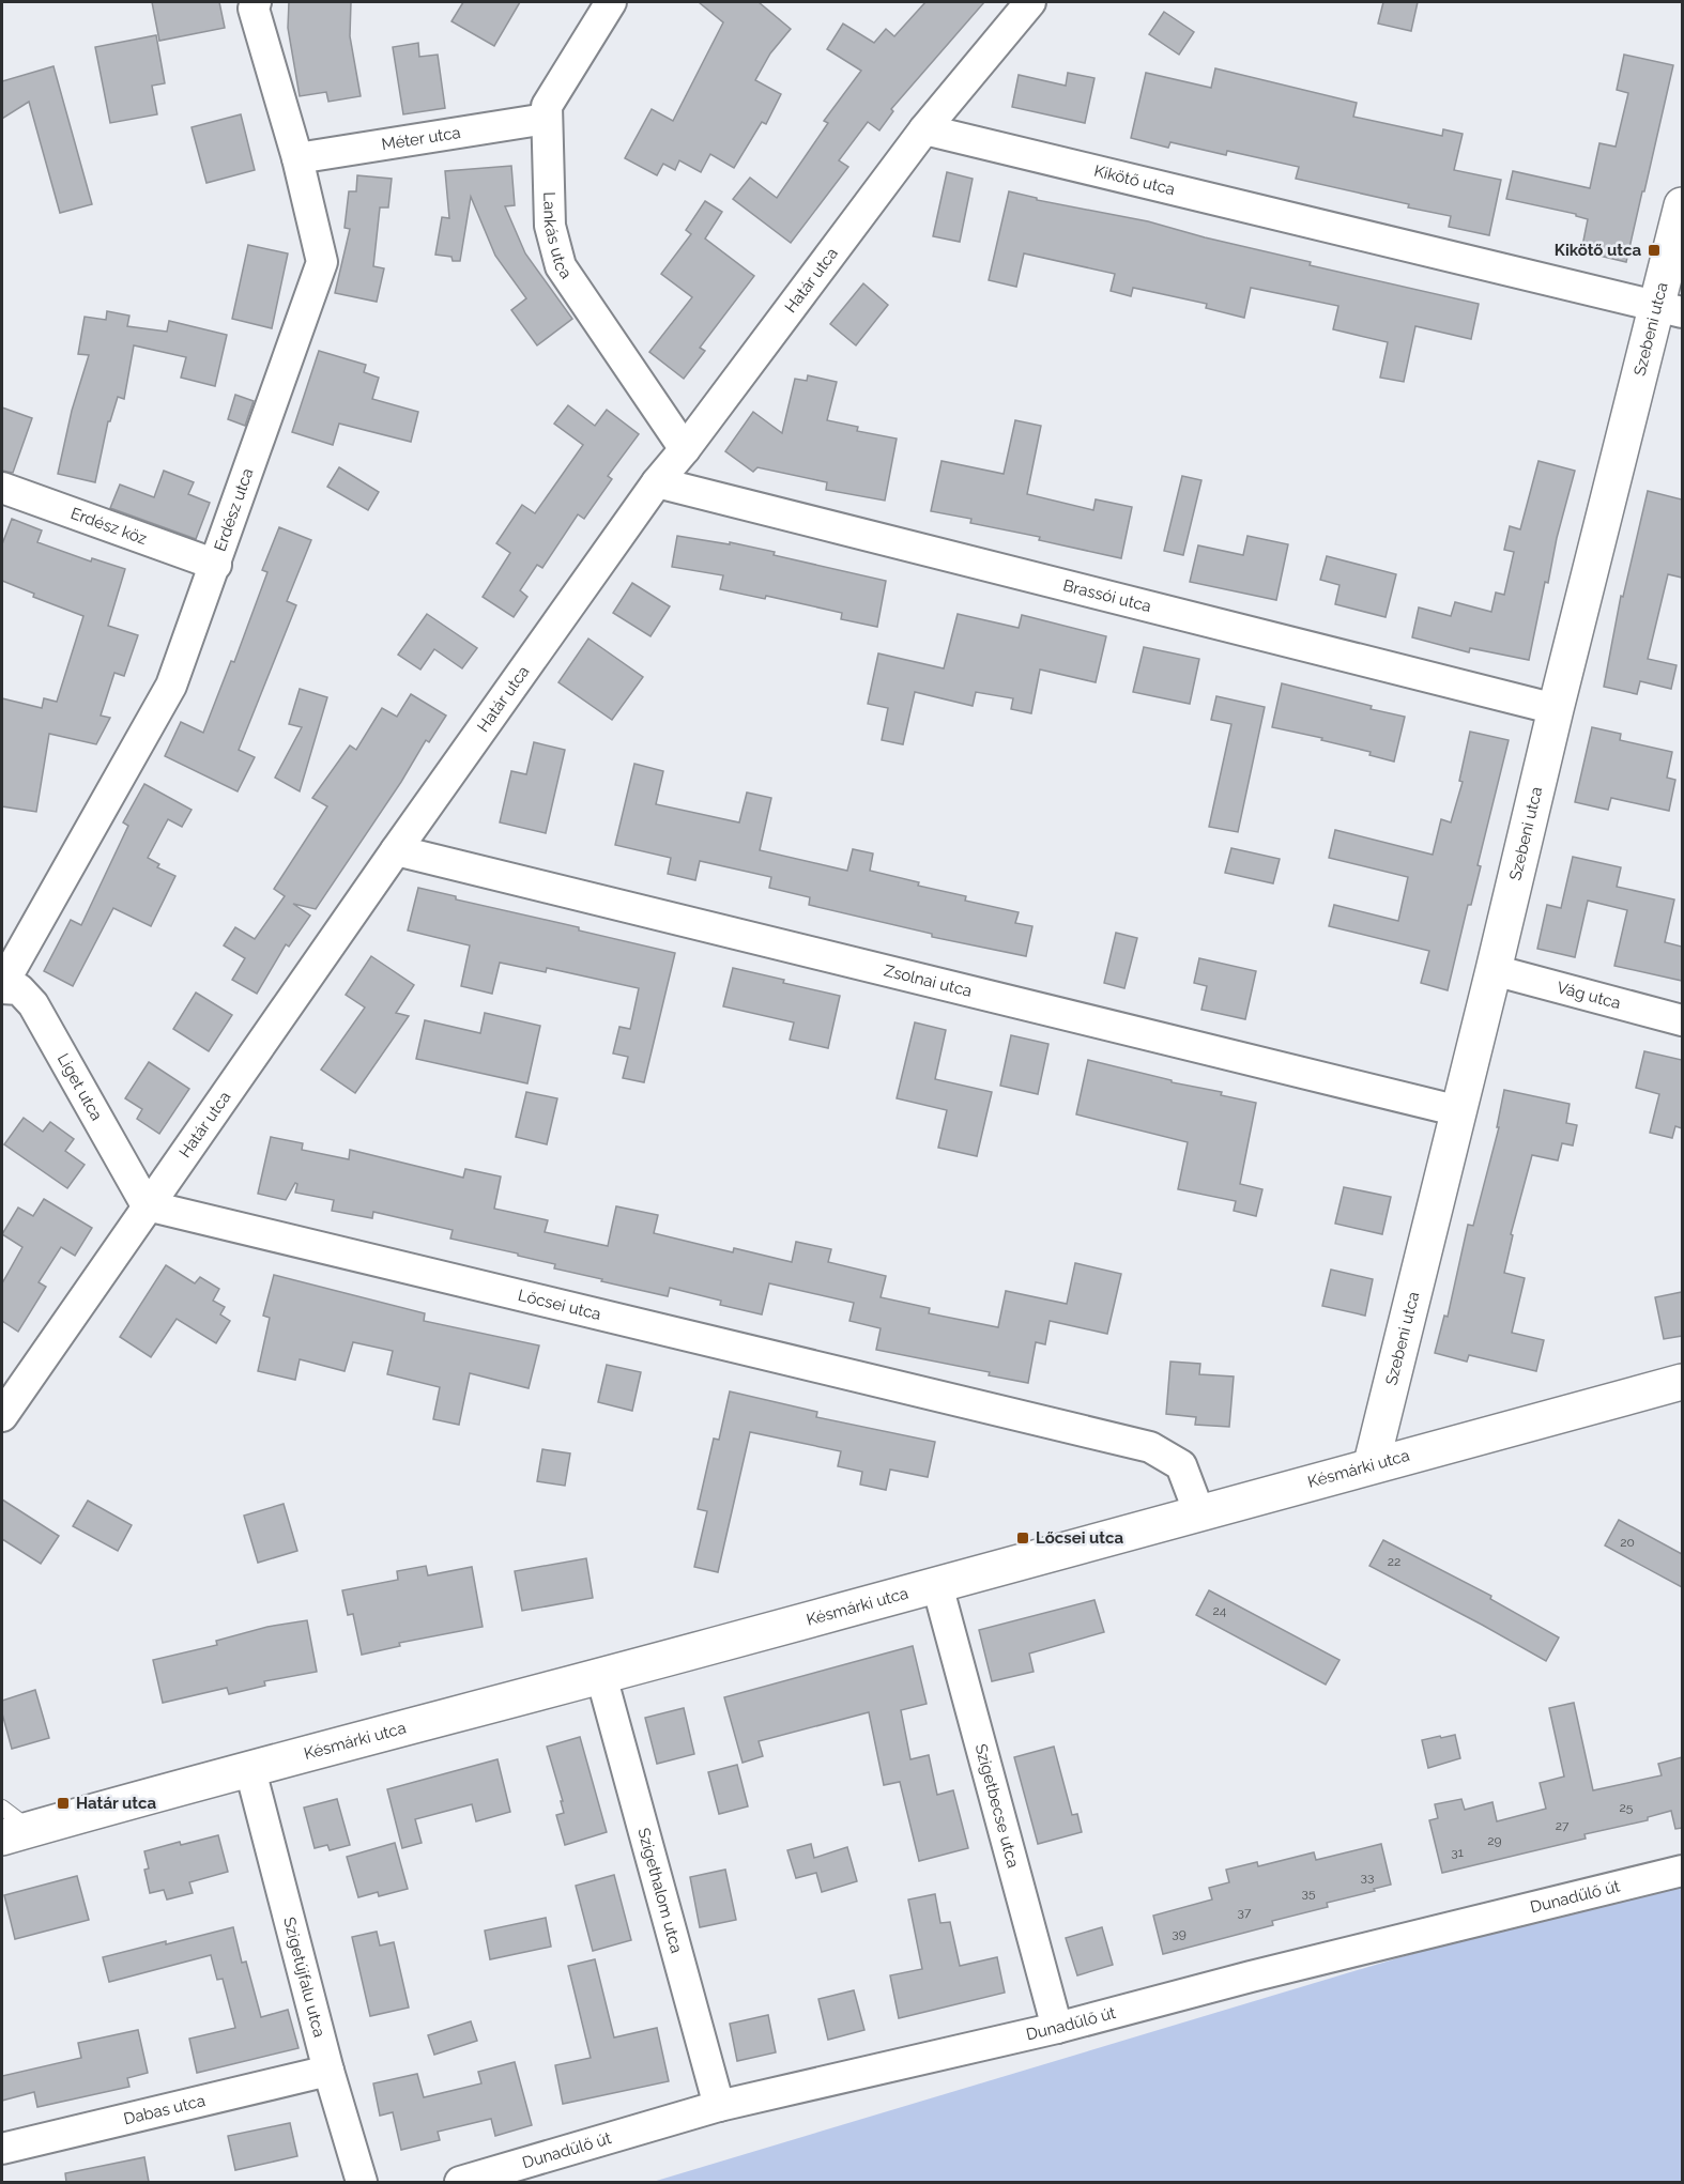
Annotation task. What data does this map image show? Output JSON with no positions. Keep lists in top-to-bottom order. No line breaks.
{"streets":{"street":["Méter utca","Kikötő utca","Lankás utca","Határ utca","Szebeni utca","Erdész utca","Erdész köz","Brassói utca","Zsolnai utca","Vág utca","Liget utca","Lőcsei utca","Késmárki utca","Szigetbecse utca","Szigethalom utca","Dunadűlő út","Szigetújfalu utca","Dabas utca"]},"crossings":[["Méter utca","Lankás utca"],["Méter utca","Erdész utca"],["Kikötő utca","Határ utca"],["Kikötő utca","Szebeni utca"],["Lankás utca","Határ utca"],["Határ utca","Brassói utca"],["Határ utca","Zsolnai utca"],["Határ utca","Liget utca"],["Határ utca","Lőcsei utca"],["Szebeni utca","Brassói utca"],["Szebeni utca","Zsolnai utca"],["Szebeni utca","Vág utca"],["Szebeni utca","Késmárki utca"],["Erdész utca","Erdész köz"],["Erdész utca","Liget utca"],["Liget utca","Lőcsei utca"],["Lőcsei utca","Késmárki utca"],["Késmárki utca","Szigetbecse utca"],["Késmárki utca","Szigethalom utca"],["Késmárki utca","Szigetújfalu utca"],["Szigetbecse utca","Dunadűlő út"],["Szigethalom utca","Dunadűlő út"],["Szigetújfalu utca","Dabas utca"]],"places":{"transit":["Kikötő utca","Lőcsei utca","Határ utca"]},"house_numbers":["20","22","24","25","27","29","31","33","35","37","39"]}
